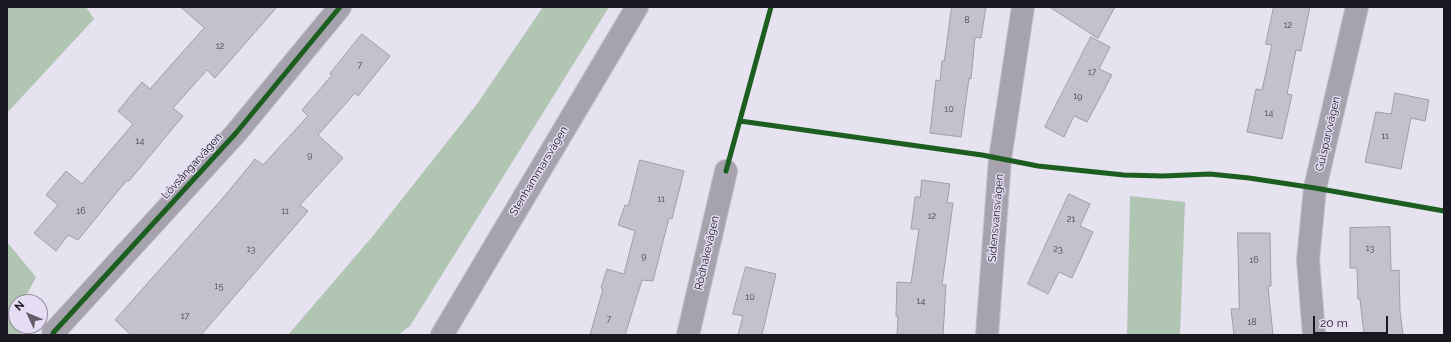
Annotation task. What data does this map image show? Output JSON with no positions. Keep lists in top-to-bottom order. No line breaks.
{"streets":{"street":["Gulsparvvägen","Lövsångarvägen","Stenhammarsvägen","Sidensvansvägen","Rödhakevägen"]},"house_numbers":["8","12","12","7","17","19","10","14","11","14","9","11","16","11","12","21","13","13","23","9","16","15","10","14","17","7","18"],"scale_bar":"20 m","north":"top left"}
